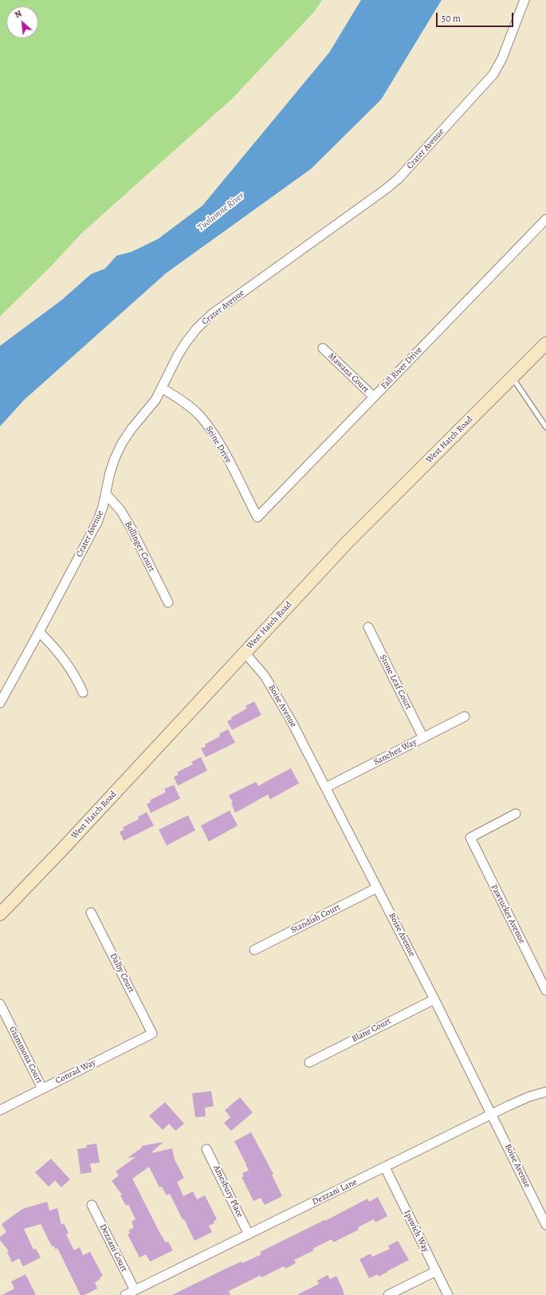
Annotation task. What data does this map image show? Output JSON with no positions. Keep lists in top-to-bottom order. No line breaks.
{"streets":{"main road":["West Hatch Road"],"street":["Crater Avenue","Fall River Drive","Mawana Court","Seine Drive","Bollinger Court","Stone Leaf Court","Boise Avenue","Sanchez Way","Pawtucket Avenue","Standish Court","Dalby Court","Blane Court","Giammona Court","Conrad Way","Amesbury Place","Dezzani Lane","Ipswich Way","Dezzani Court"]},"crossings":[["Crater Avenue","Seine Drive"],["Crater Avenue","Bollinger Court"],["Fall River Drive","Mawana Court"],["Fall River Drive","Seine Drive"],["West Hatch Road","Boise Avenue"],["Stone Leaf Court","Sanchez Way"],["Boise Avenue","Sanchez Way"],["Boise Avenue","Standish Court"],["Boise Avenue","Blane Court"],["Boise Avenue","Dezzani Lane"],["Dalby Court","Conrad Way"],["Giammona Court","Conrad Way"],["Amesbury Place","Dezzani Lane"],["Dezzani Lane","Ipswich Way"],["Dezzani Lane","Dezzani Court"]],"water":["Tuolumne River"],"scale_bar":"50 m","north":"top left"}
